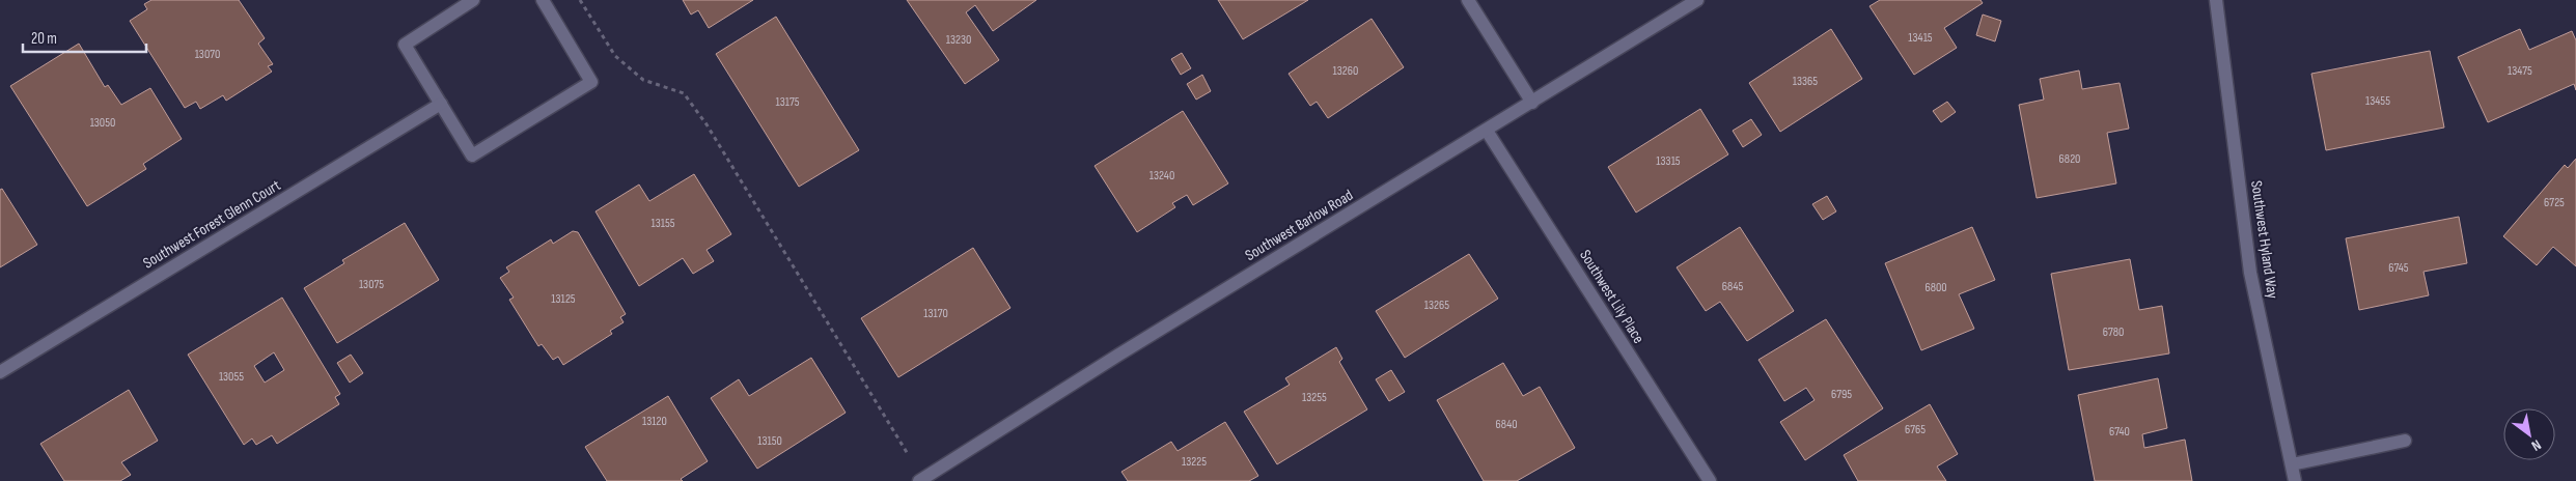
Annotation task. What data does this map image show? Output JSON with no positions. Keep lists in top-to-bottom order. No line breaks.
{"streets":{"street":["Southwest Forest Glenn Court","Southwest Barlow Road","Southwest Hyland Way","Southwest Lily Place"]},"crossings":[["Southwest Barlow Road","Southwest Lily Place"]],"house_numbers":["13415","13230","13070","13260","13475","13365","13455","13175","13050","6820","13315","13240","6725","13155","6745","13075","6845","6800","13125","13265","13170","6780","13055","6795","13255","13120","6840","6765","6740","13150","13225"],"scale_bar":"20 m","north":"bottom right"}
